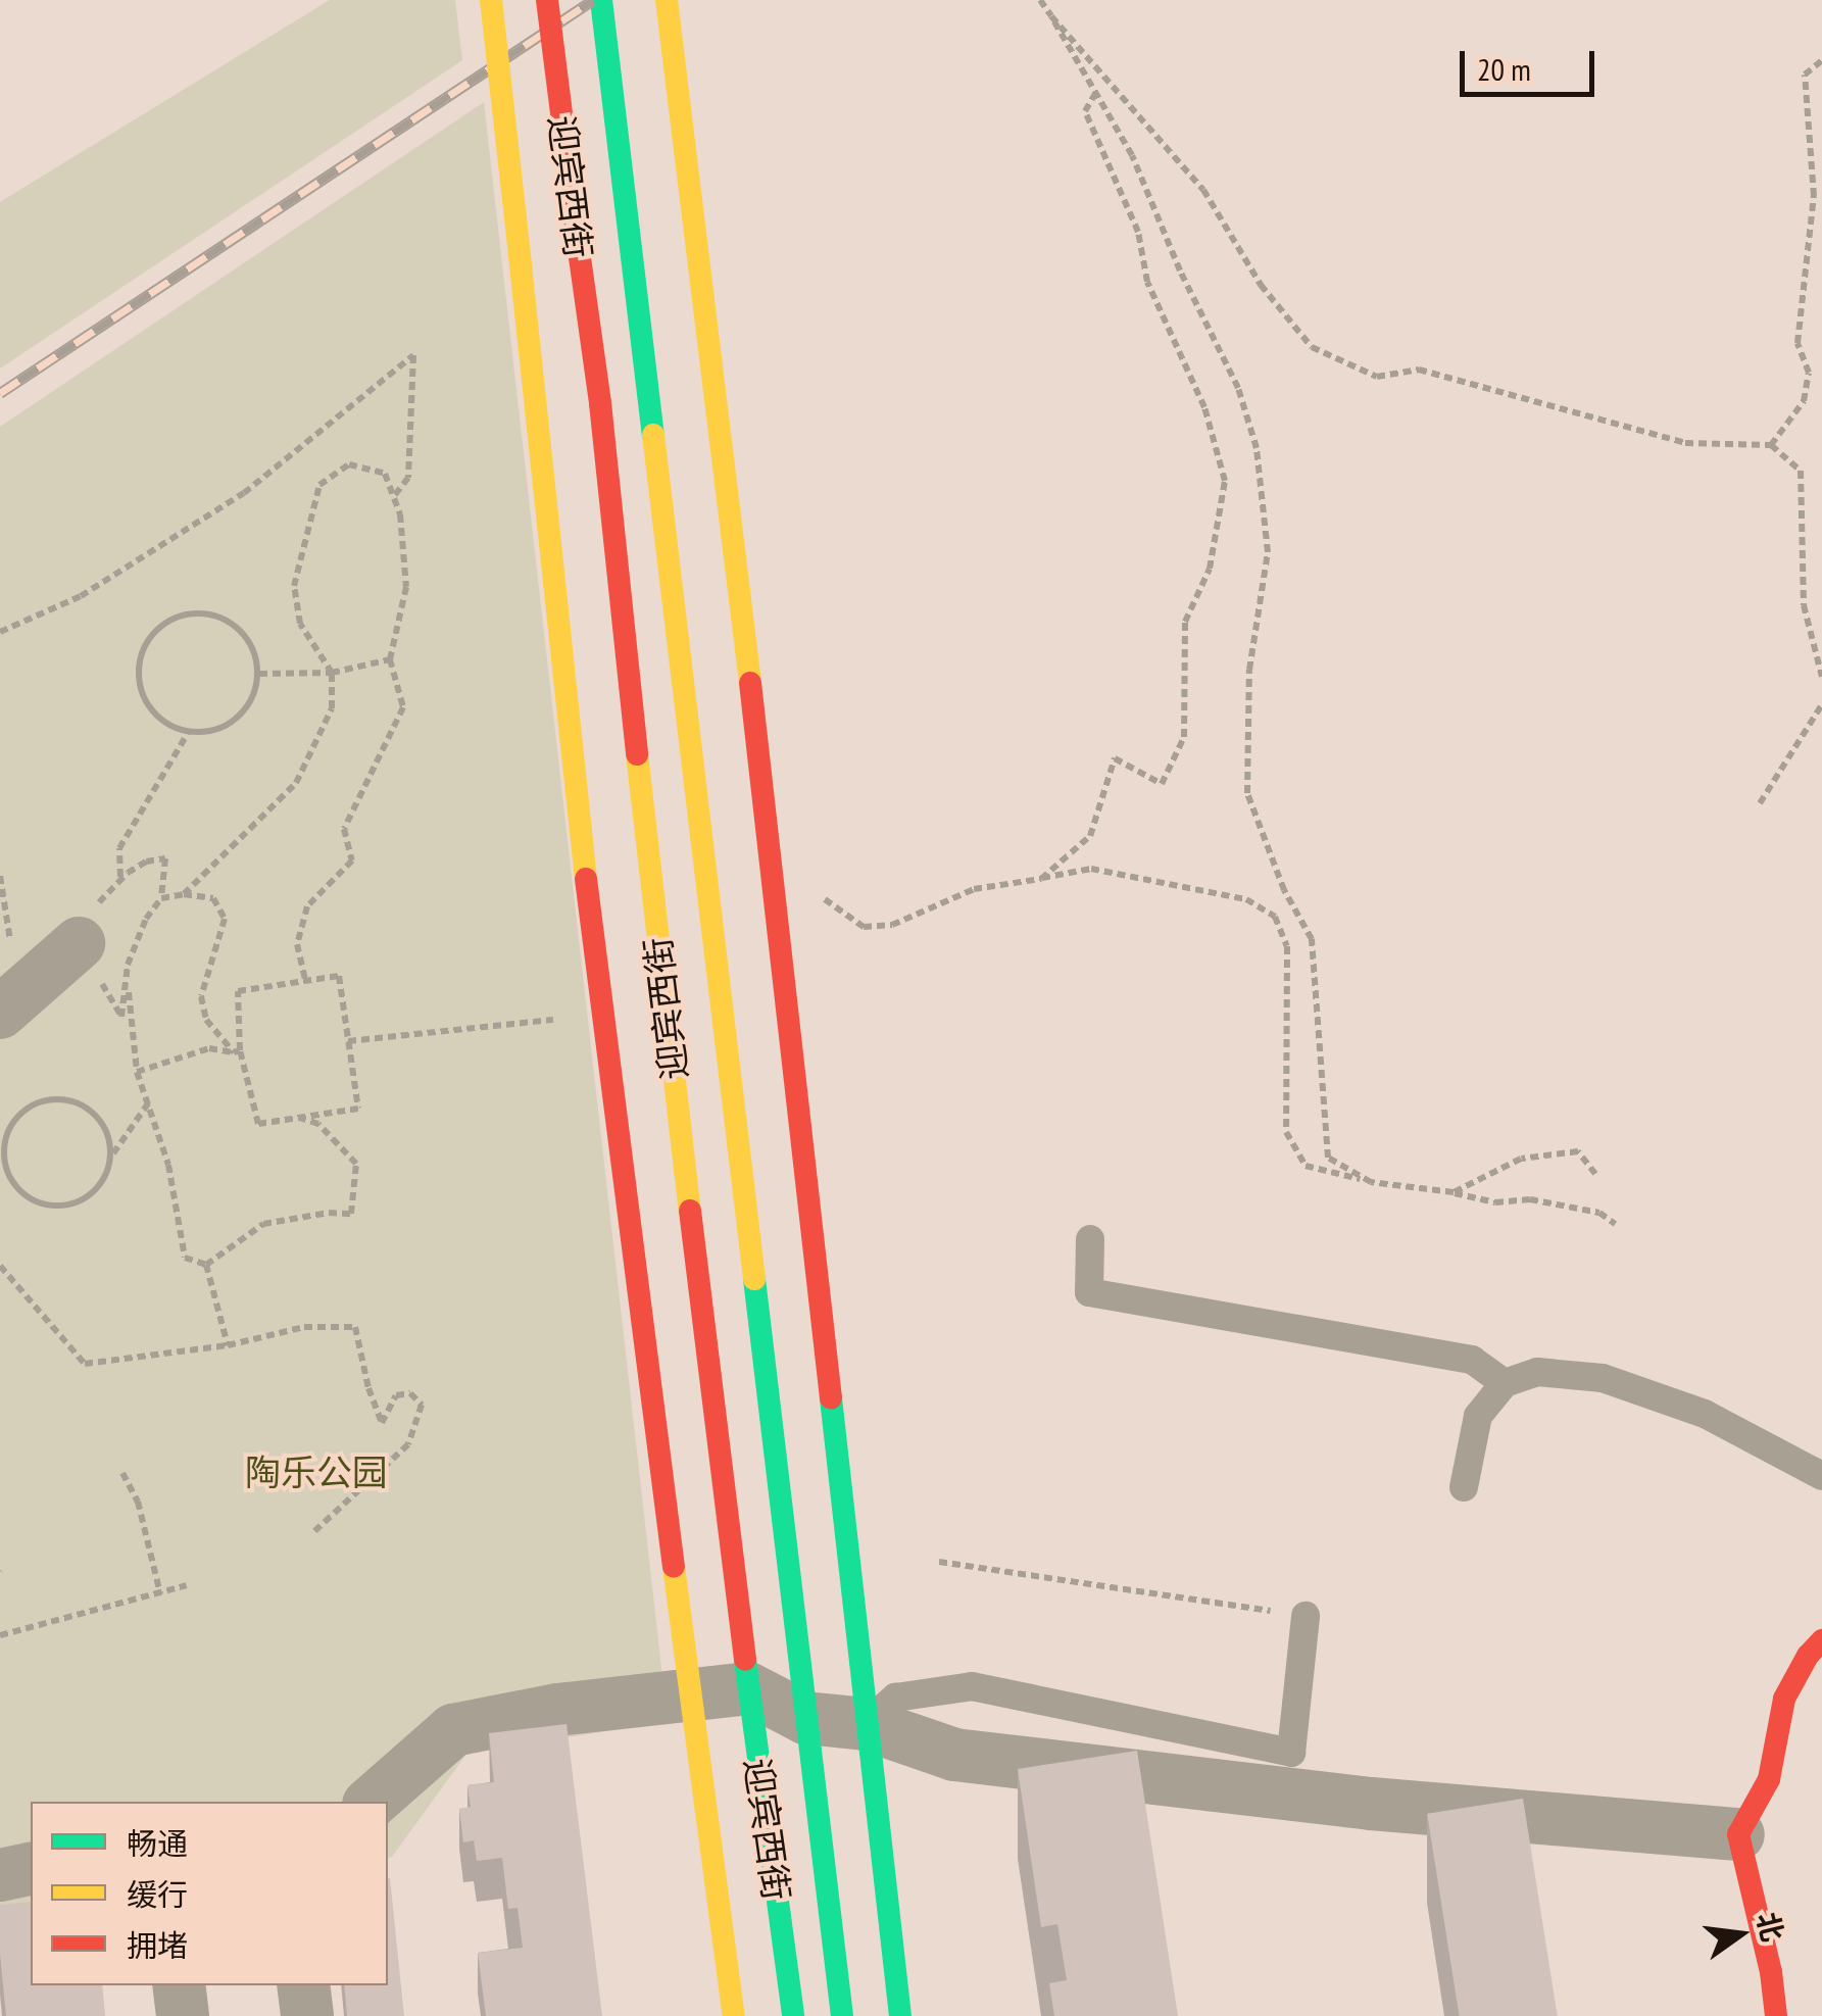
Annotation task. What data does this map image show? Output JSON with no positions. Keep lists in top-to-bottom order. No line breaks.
{"streets":{"street":["迎宾西街"]},"parks":["陶乐公园"],"legend":["畅通","缓行","拥堵"],"scale_bar":"20 m","north":"right"}
